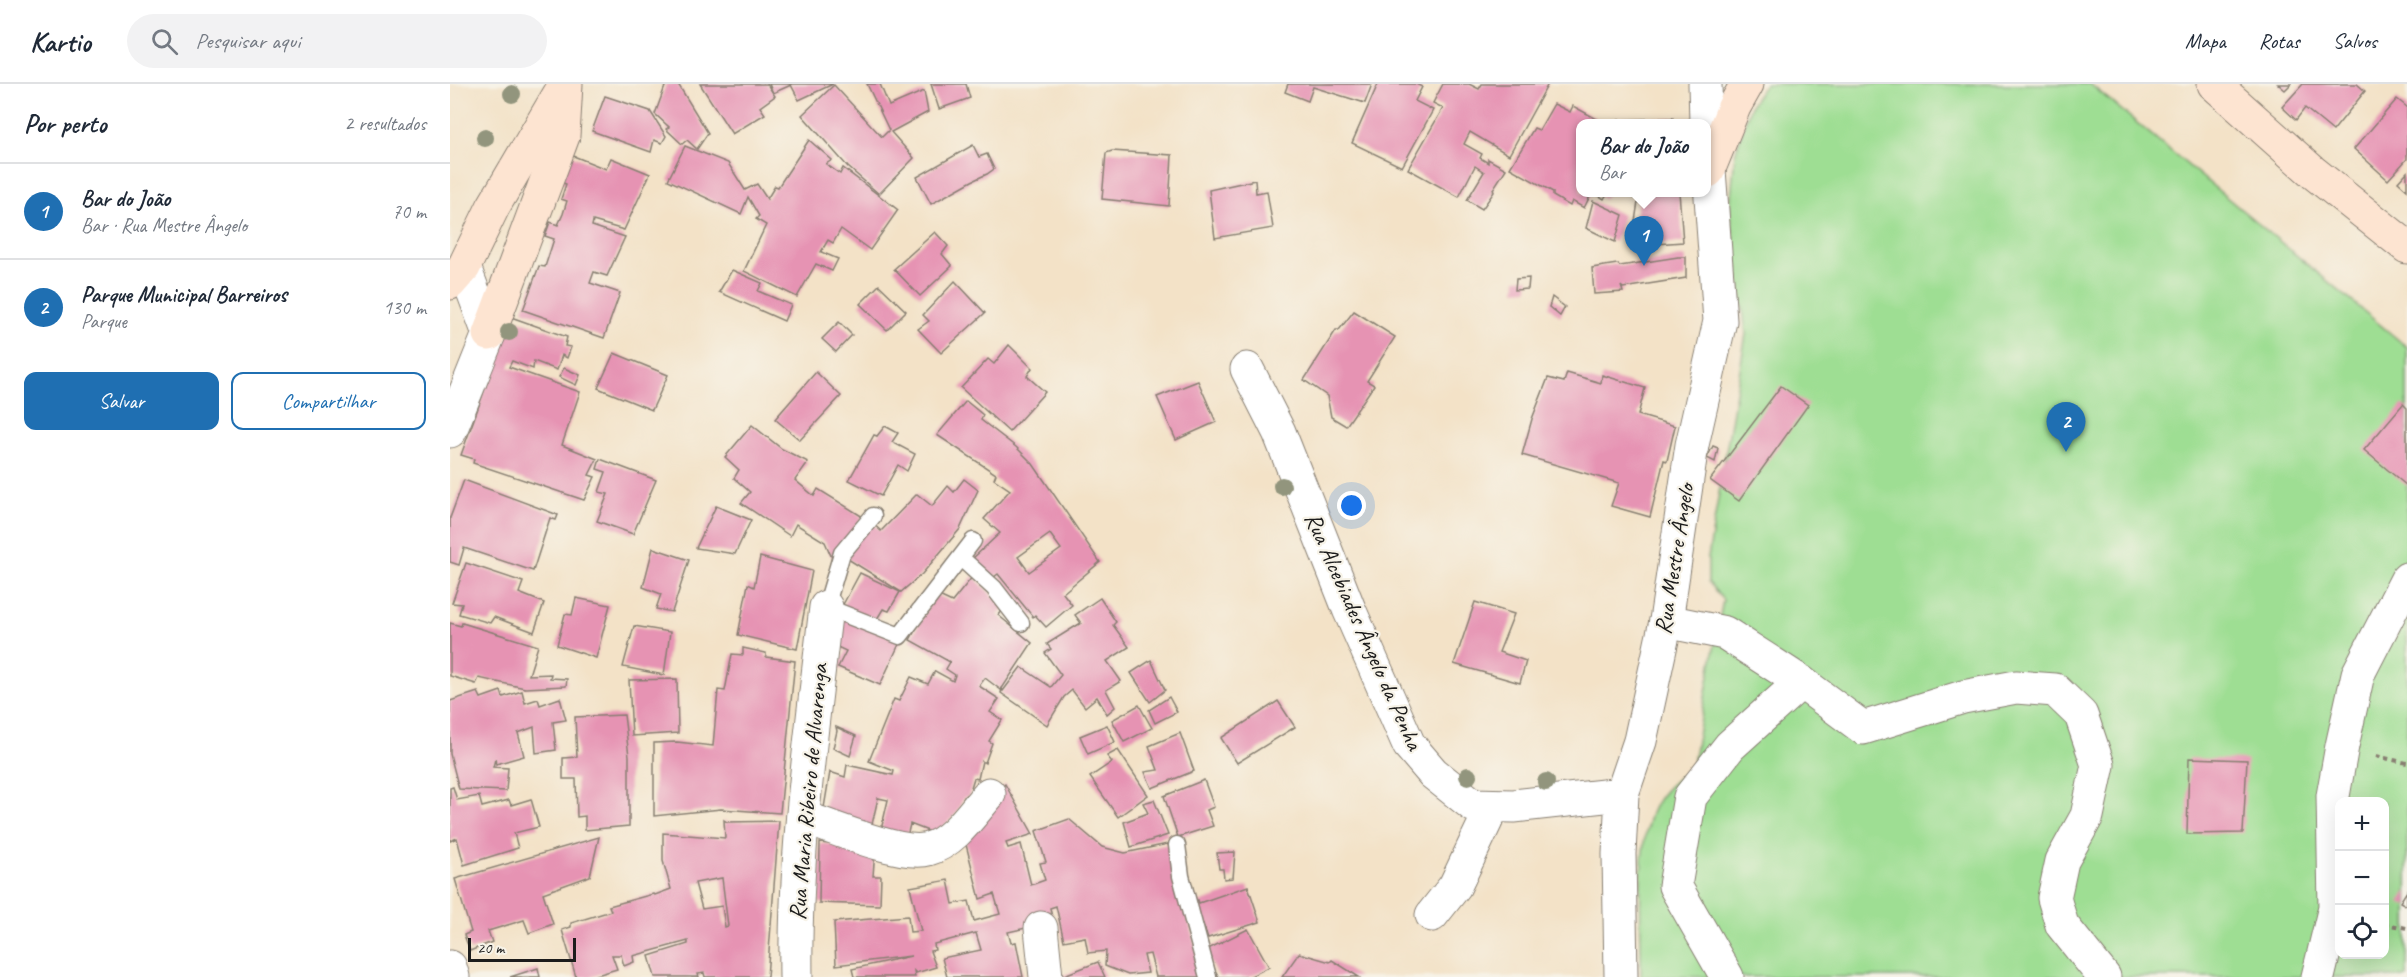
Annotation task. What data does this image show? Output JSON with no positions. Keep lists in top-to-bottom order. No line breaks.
{"streets":{"street":["Rua Mestre Ângelo","Rua Alcebiades Ângelo da Penha","Rua Maria Ribeiro de Alvarenga"]},"crossings":[["Rua Mestre Ângelo","Rua Alcebiades Ângelo da Penha"]],"scale_bar":"20 m","page":{"header":"Kartio","search":"Pesquisar aqui","nav":["Mapa","Rotas","Salvos"],"heading":["Por perto","2 resultados"],"popup":["Bar do João","Bar"],"list":[{"mark":"1","name":"Bar do João","note":"Bar · Rua Mestre Ângelo","value":"70 m"},{"mark":"2","name":"Parque Municipal Barreiros","note":"Parque","value":"130 m"}],"pins":["1","2"],"buttons":["Salvar","Compartilhar"],"map_buttons":["+","−"],"scale":"20 m"}}
